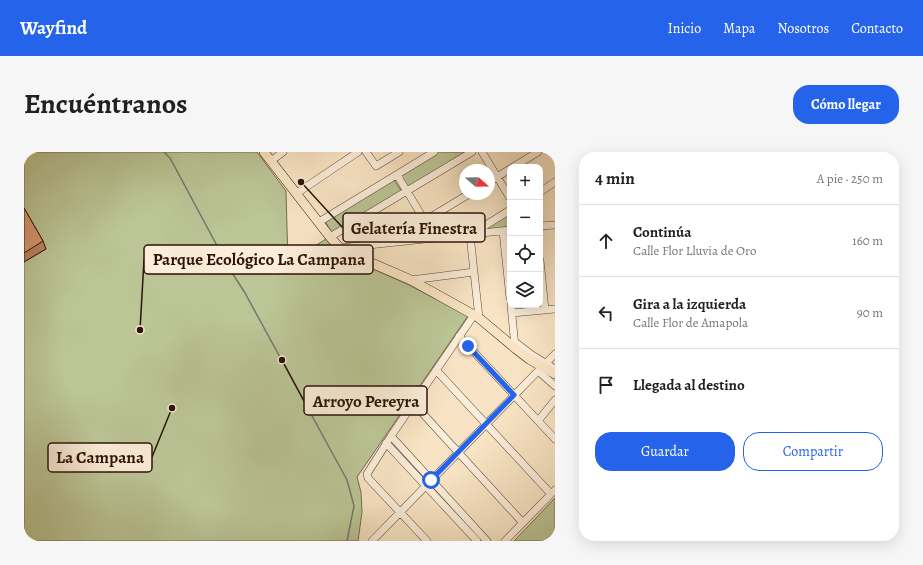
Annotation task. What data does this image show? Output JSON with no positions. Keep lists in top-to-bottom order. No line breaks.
{"places":["Gelatería Finestra","Parque Ecológico La Campana","Arroyo Pereyra","La Campana"],"north":"right","page":{"header":"Wayfind","nav":["Inicio","Mapa","Nosotros","Contacto"],"title":"Encuéntranos","buttons":["Cómo llegar",["Guardar","Compartir"]],"heading":["4 min","A pie · 250 m"],"map_buttons":["+","−"],"list":[["Continúa","Calle Flor Lluvia de Oro","160 m"],["Gira a la izquierda","Calle Flor de Amapola","90 m"],"Llegada al destino"]}}
